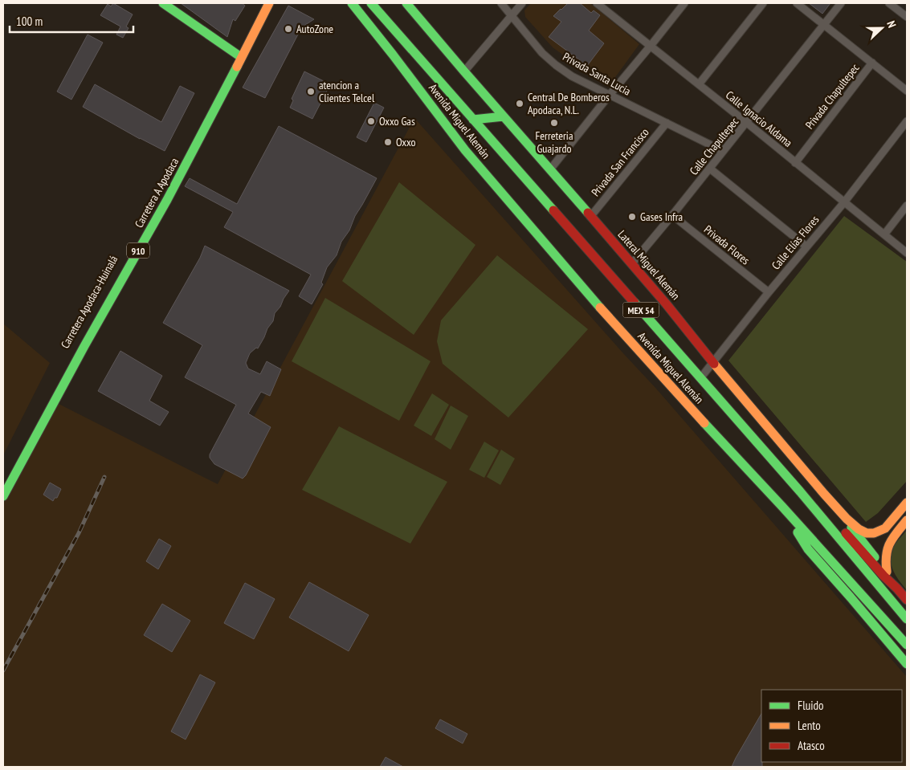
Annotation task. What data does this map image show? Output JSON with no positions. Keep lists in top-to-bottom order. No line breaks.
{"streets":{"main road":["Avenida Miguel Alemán","Carretera A Apodaca","910","Lateral Miguel Alemán","Carretera Apodaca-Huinalá","MEX 54"],"street":["Privada Santa Lucia","Privada Chapultepec","Calle Ignacio Aldama","Calle Chapultepec","Privada San Francisco","Calle Elías Flores","Privada Flores"]},"crossings":[["Privada Santa Lucia","Calle Chapultepec"],["Privada Santa Lucia","Privada San Francisco"],["Privada Chapultepec","Calle Ignacio Aldama"],["Calle Ignacio Aldama","Calle Chapultepec"],["Calle Ignacio Aldama","Calle Elías Flores"],["Avenida Miguel Alemán","Calle Elías Flores"],["Calle Chapultepec","Privada Flores"],["Calle Chapultepec","Lateral Miguel Alemán"],["Privada San Francisco","Lateral Miguel Alemán"],["Calle Elías Flores","Privada Flores"],["Calle Elías Flores","Lateral Miguel Alemán"]],"places":["AutoZone","atencion a Clientes Telcel","Central De Bomberos Apodaca, N.L.","Oxxo Gas","Ferreteria Guajardo","Oxxo","Gases Infra"],"legend":["Fluido","Lento","Atasco"],"scale_bar":"100 m","north":"right"}
